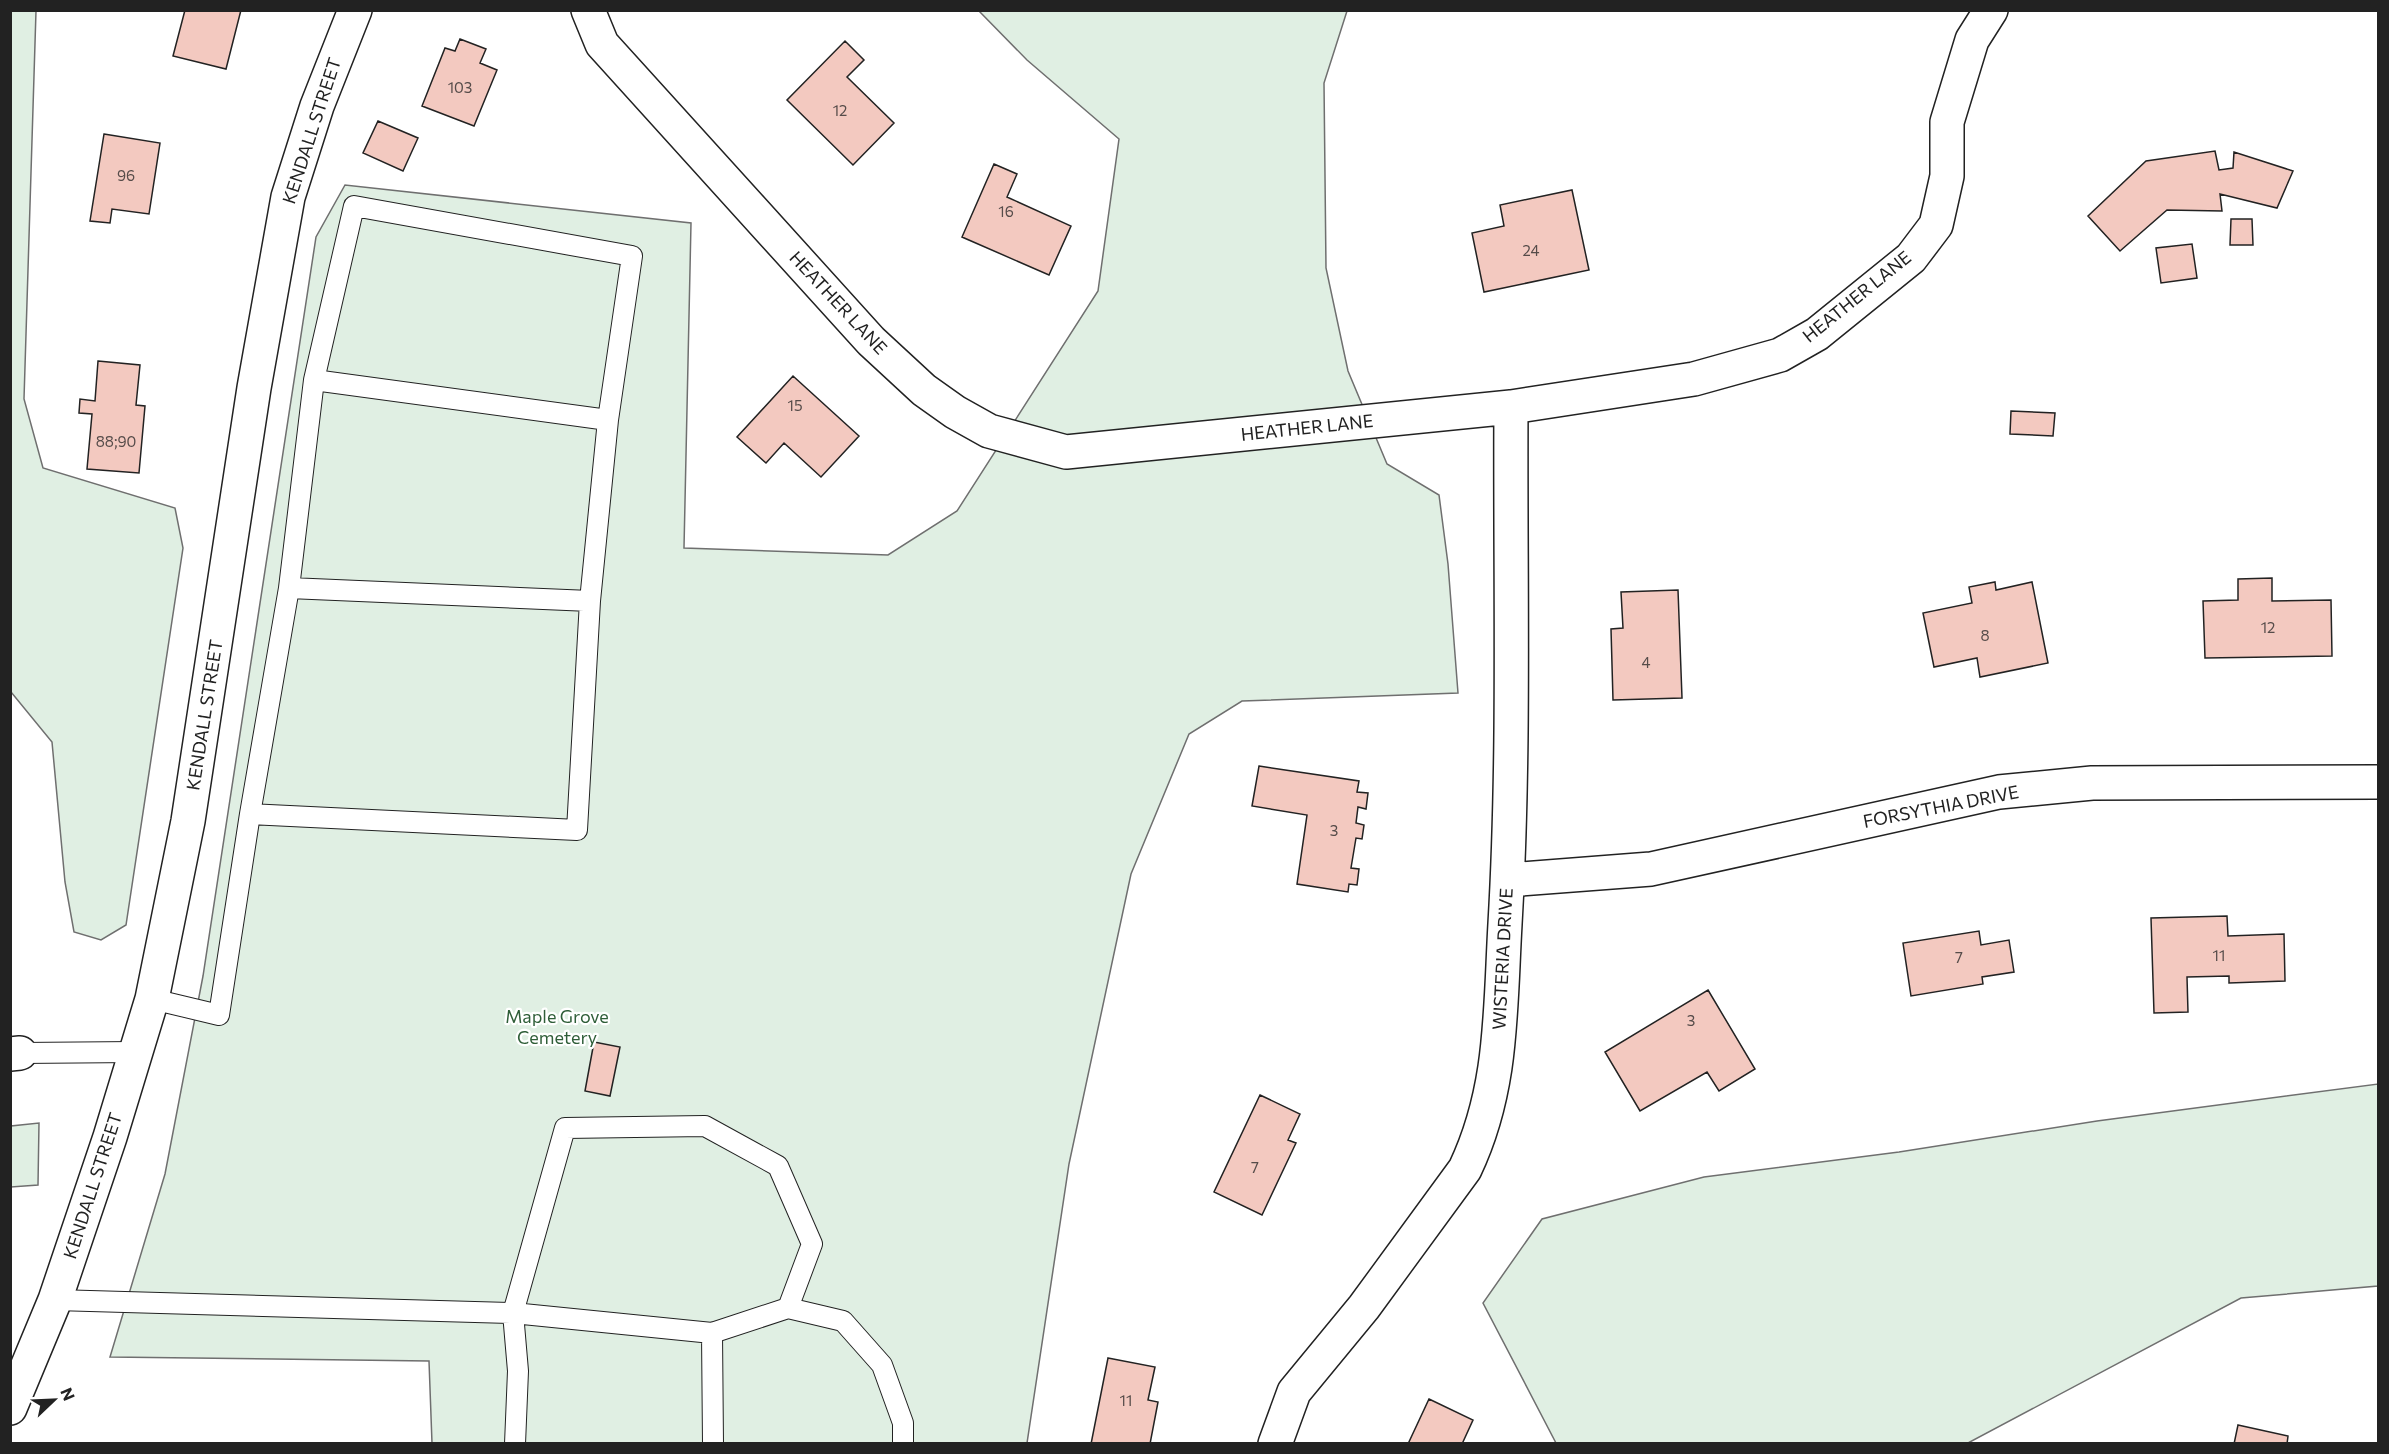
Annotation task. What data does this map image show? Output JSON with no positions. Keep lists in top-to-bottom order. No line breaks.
{"streets":{"street":["KENDALL STREET","HEATHER LANE","FORSYTHIA DRIVE","WISTERIA DRIVE"]},"crossings":[["HEATHER LANE","WISTERIA DRIVE"],["FORSYTHIA DRIVE","WISTERIA DRIVE"]],"parks":["Maple Grove Cemetery"],"house_numbers":["103","12","96","16","24","15","88;90","12","8","4","3","11","7","3","7","11"],"north":"top right"}
